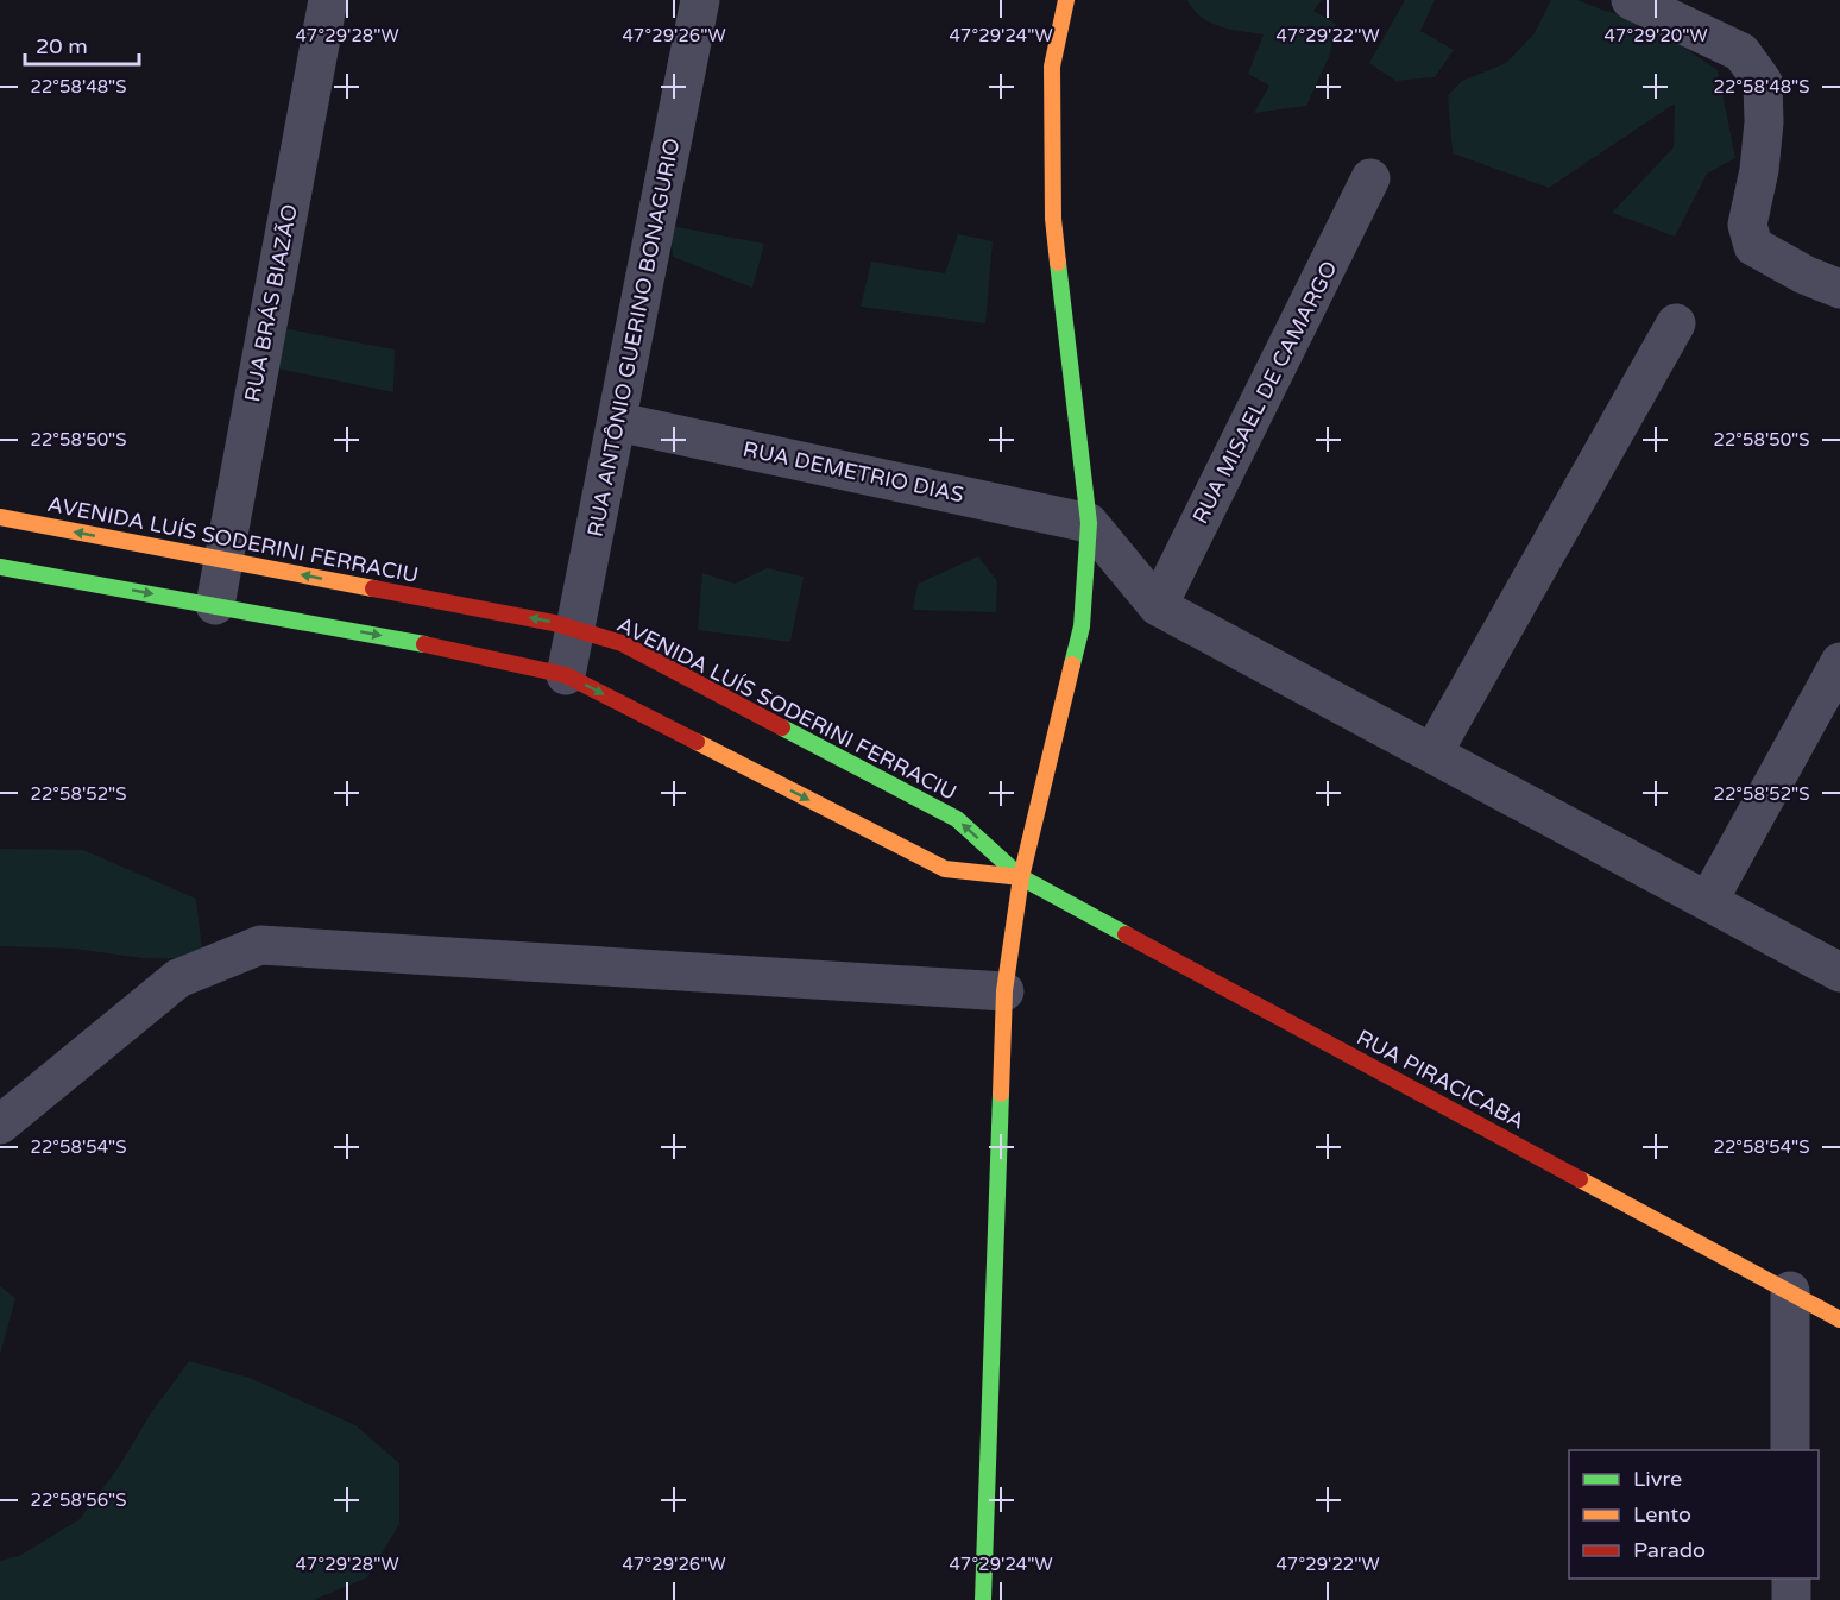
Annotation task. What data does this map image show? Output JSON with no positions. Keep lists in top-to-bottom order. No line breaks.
{"streets":{"street":["RUA BRÁS BIAZÃO","RUA ANTÔNIO GUERINO BONAGURIO","RUA MISAEL DE CAMARGO","RUA DEMETRIO DIAS","AVENIDA LUÍS SODERINI FERRACIU","RUA PIRACICABA"]},"crossings":[["RUA BRÁS BIAZÃO","AVENIDA LUÍS SODERINI FERRACIU"],["RUA ANTÔNIO GUERINO BONAGURIO","RUA DEMETRIO DIAS"],["RUA ANTÔNIO GUERINO BONAGURIO","AVENIDA LUÍS SODERINI FERRACIU"],["AVENIDA LUÍS SODERINI FERRACIU","RUA PIRACICABA"]],"legend":["Livre","Lento","Parado"],"scale_bar":"20 m","coordinates":["47°29'28\"W","47°29'26\"W","47°29'24\"W","47°29'22\"W","47°29'20\"W","22°58'48\"S","22°58'50\"S","22°58'52\"S","22°58'54\"S","22°58'56\"S"]}
